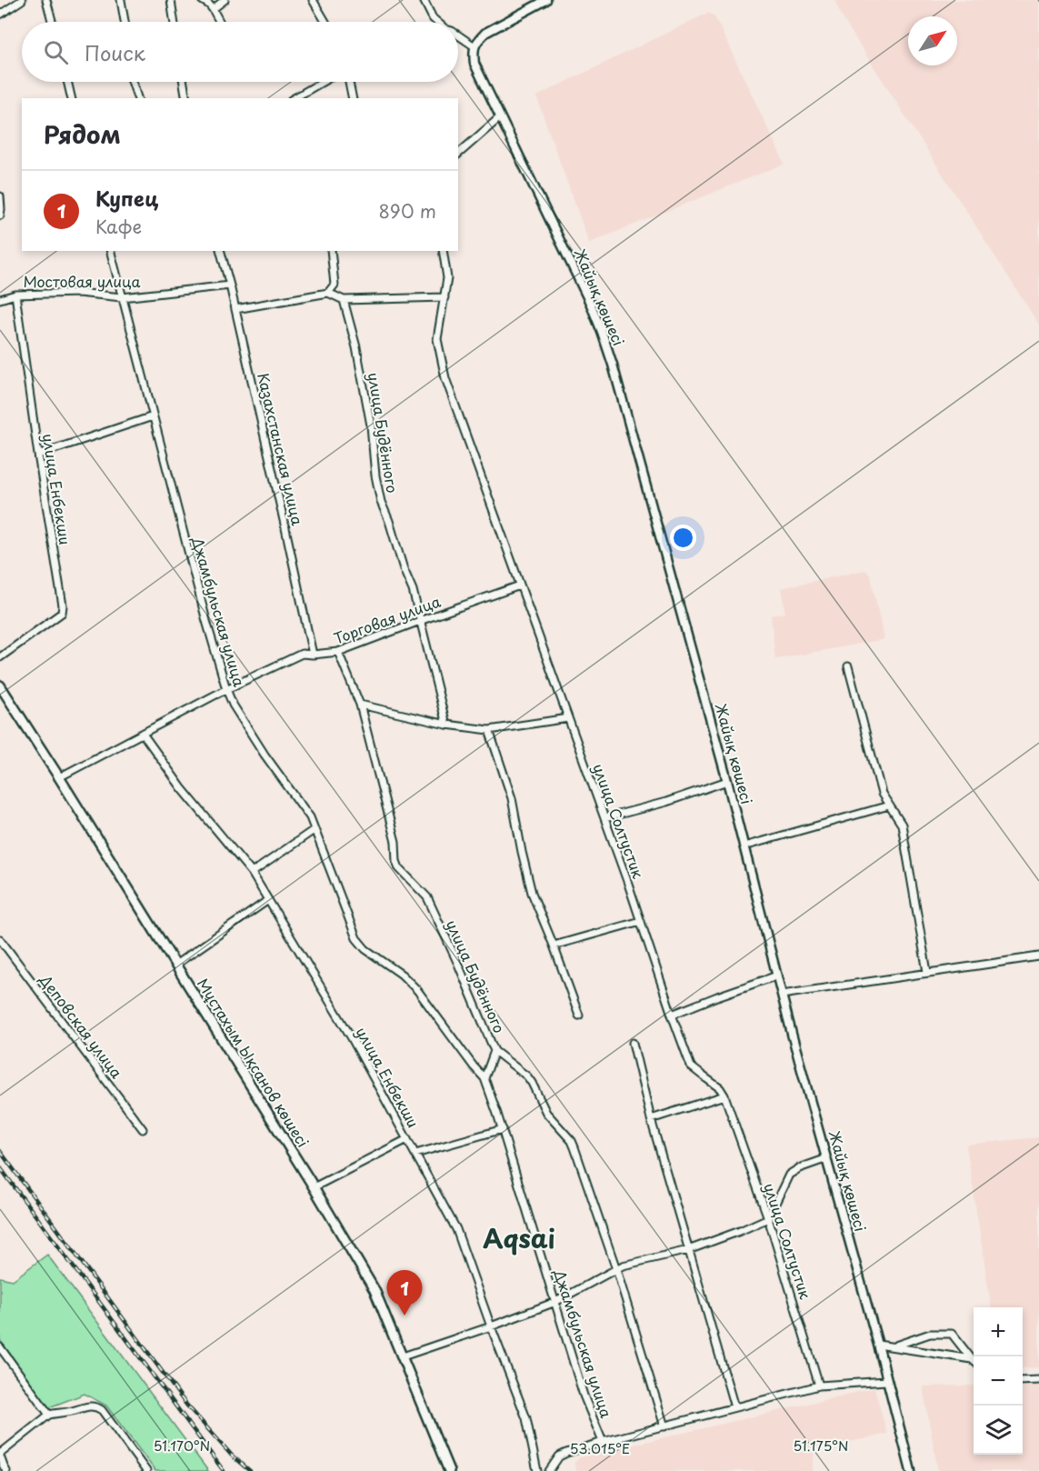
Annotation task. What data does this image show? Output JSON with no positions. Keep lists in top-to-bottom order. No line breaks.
{"streets":{"main road":["Мұстахым Ықсанов көшесі"],"street":["Мостовая улица","Жайық көшесі","улица Будённого","Казахстанская улица","улица Енбекши","Джамбульская улица","Торговая улица","улица Солтустик","Деповская улица"]},"crossings":[["Мостовая улица","Казахстанская улица"],["Мостовая улица","улица Енбекши"],["Мостовая улица","Джамбульская улица"],["улица Будённого","Торговая улица"],["Казахстанская улица","Торговая улица"],["улица Енбекши","Торговая улица"],["Джамбульская улица","Торговая улица"],["Торговая улица","улица Солтустик"],["Торговая улица","Мұстахым Ықсанов көшесі"]],"districts":["Aqsai"],"north":"top right","page":{"search":"Поиск","heading":"Рядом","list":[{"mark":"1","name":"Купец","note":"Кафе","value":"890 m"}],"pins":"1","map_buttons":["+","−"]},"coordinates":["51.170°N","51.175°N","53.015°E"]}
